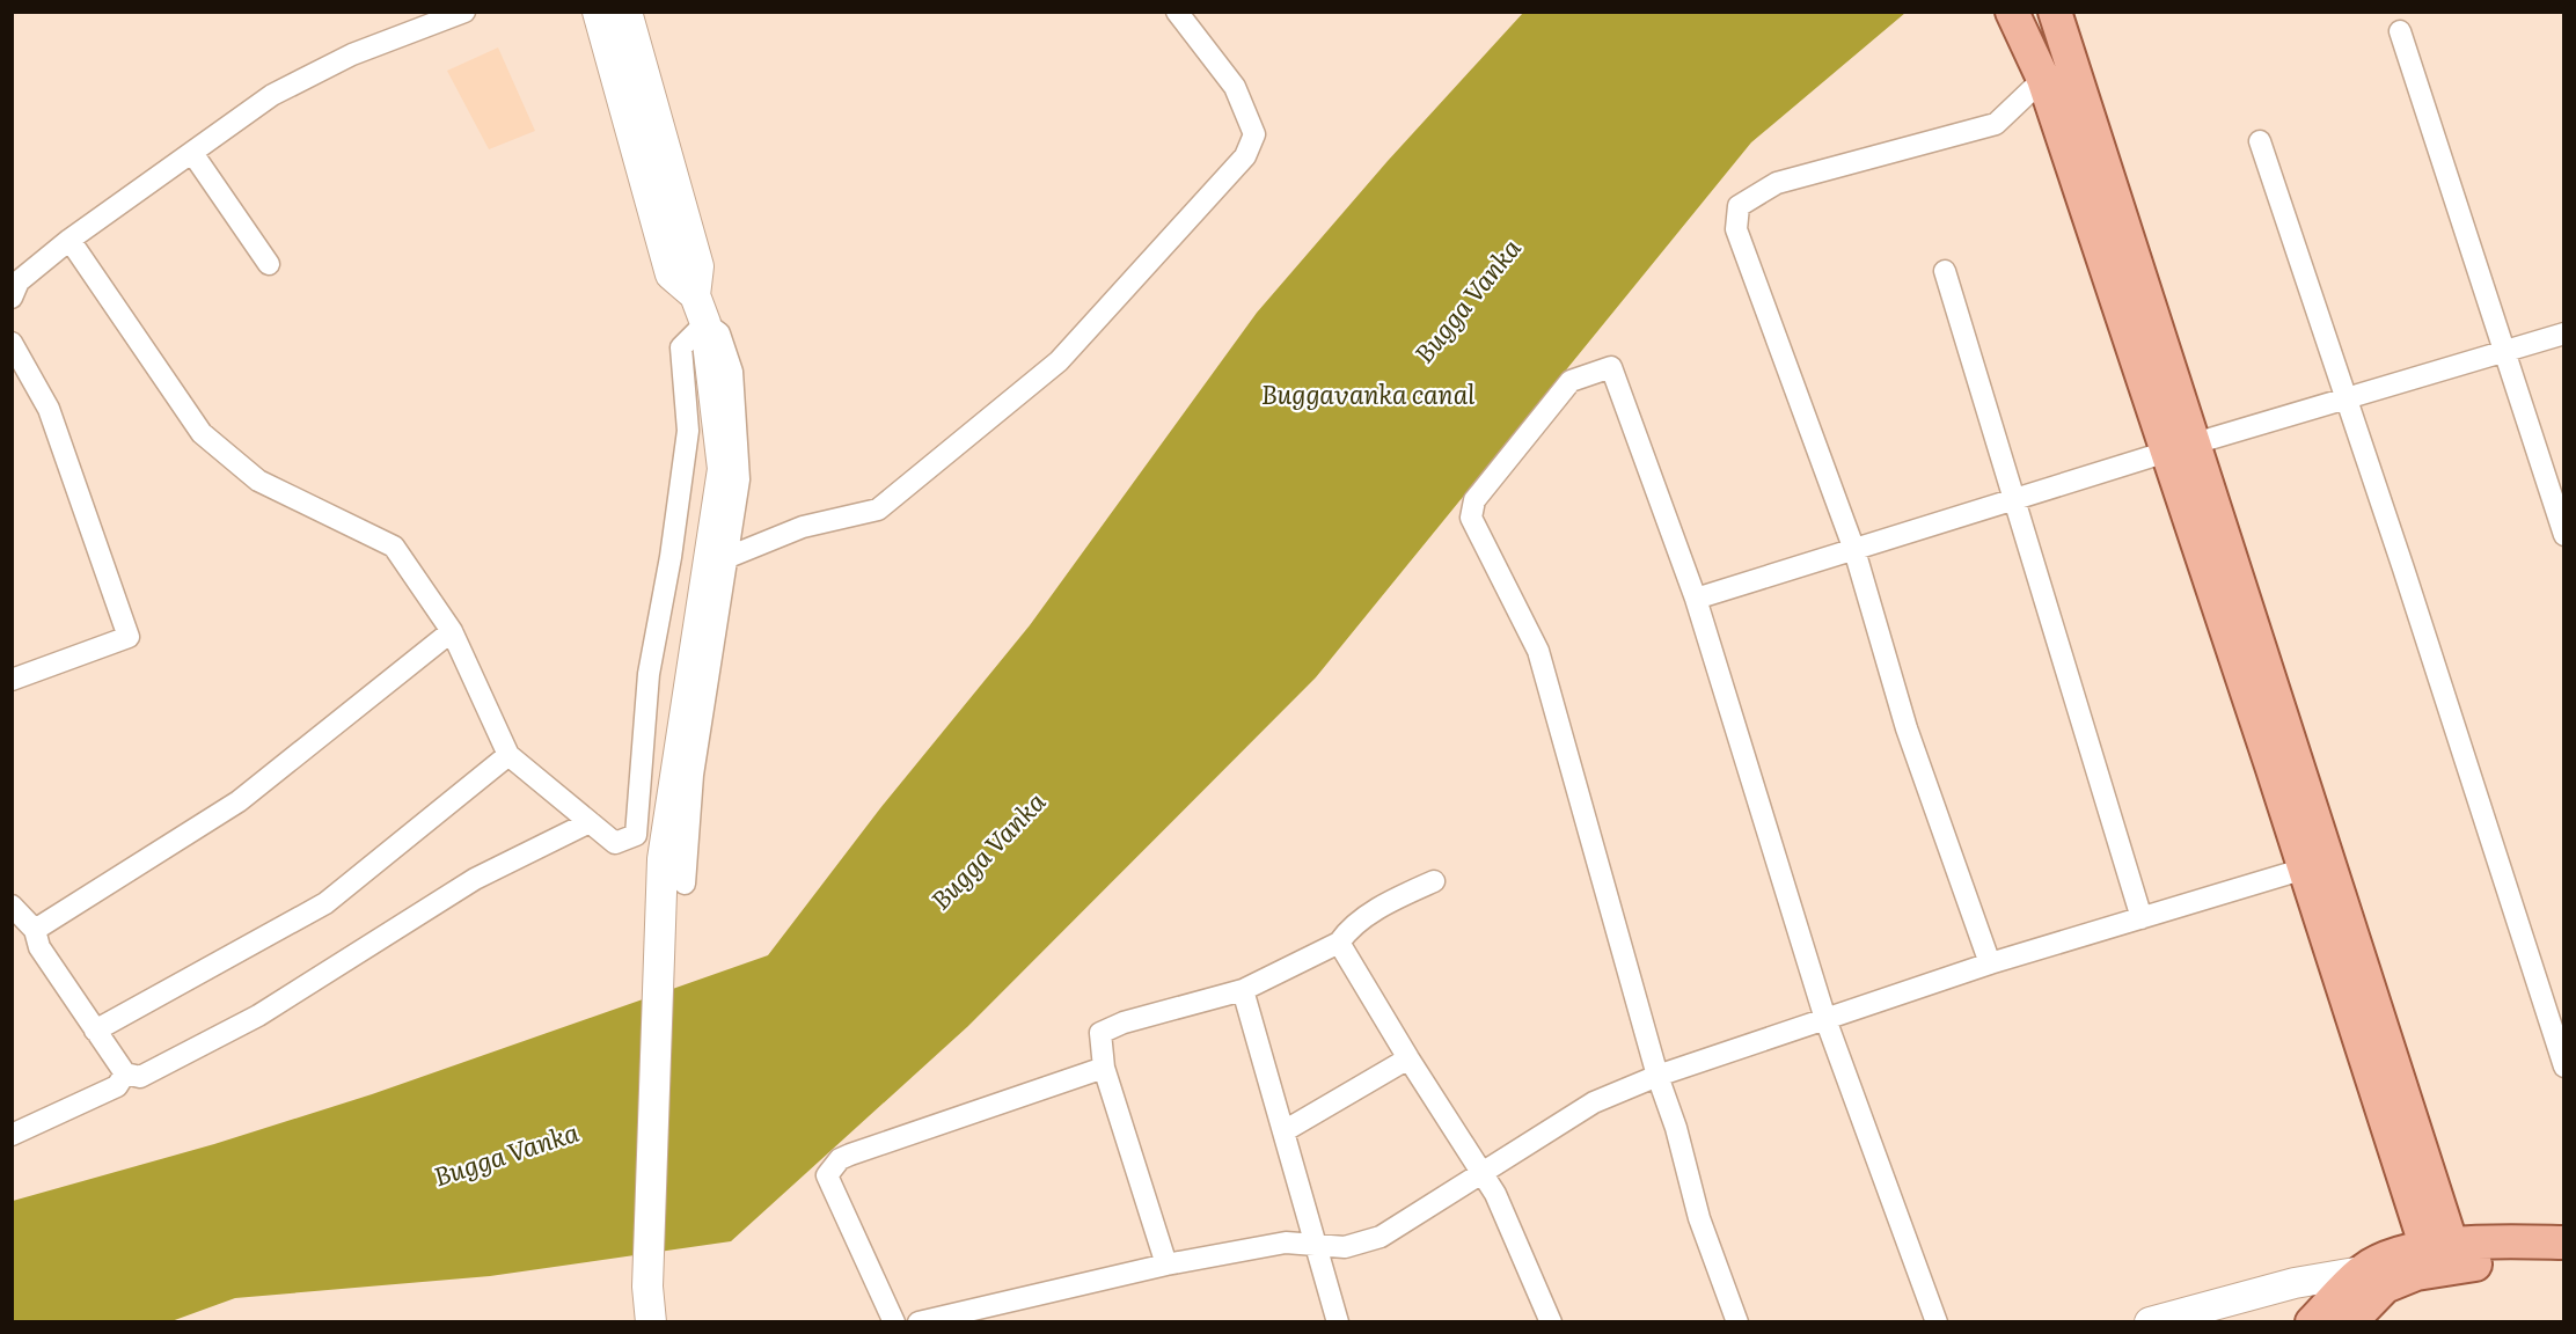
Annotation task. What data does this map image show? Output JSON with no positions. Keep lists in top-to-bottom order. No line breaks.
{"water":["Bugga Vanka","Buggavanka canal"]}
